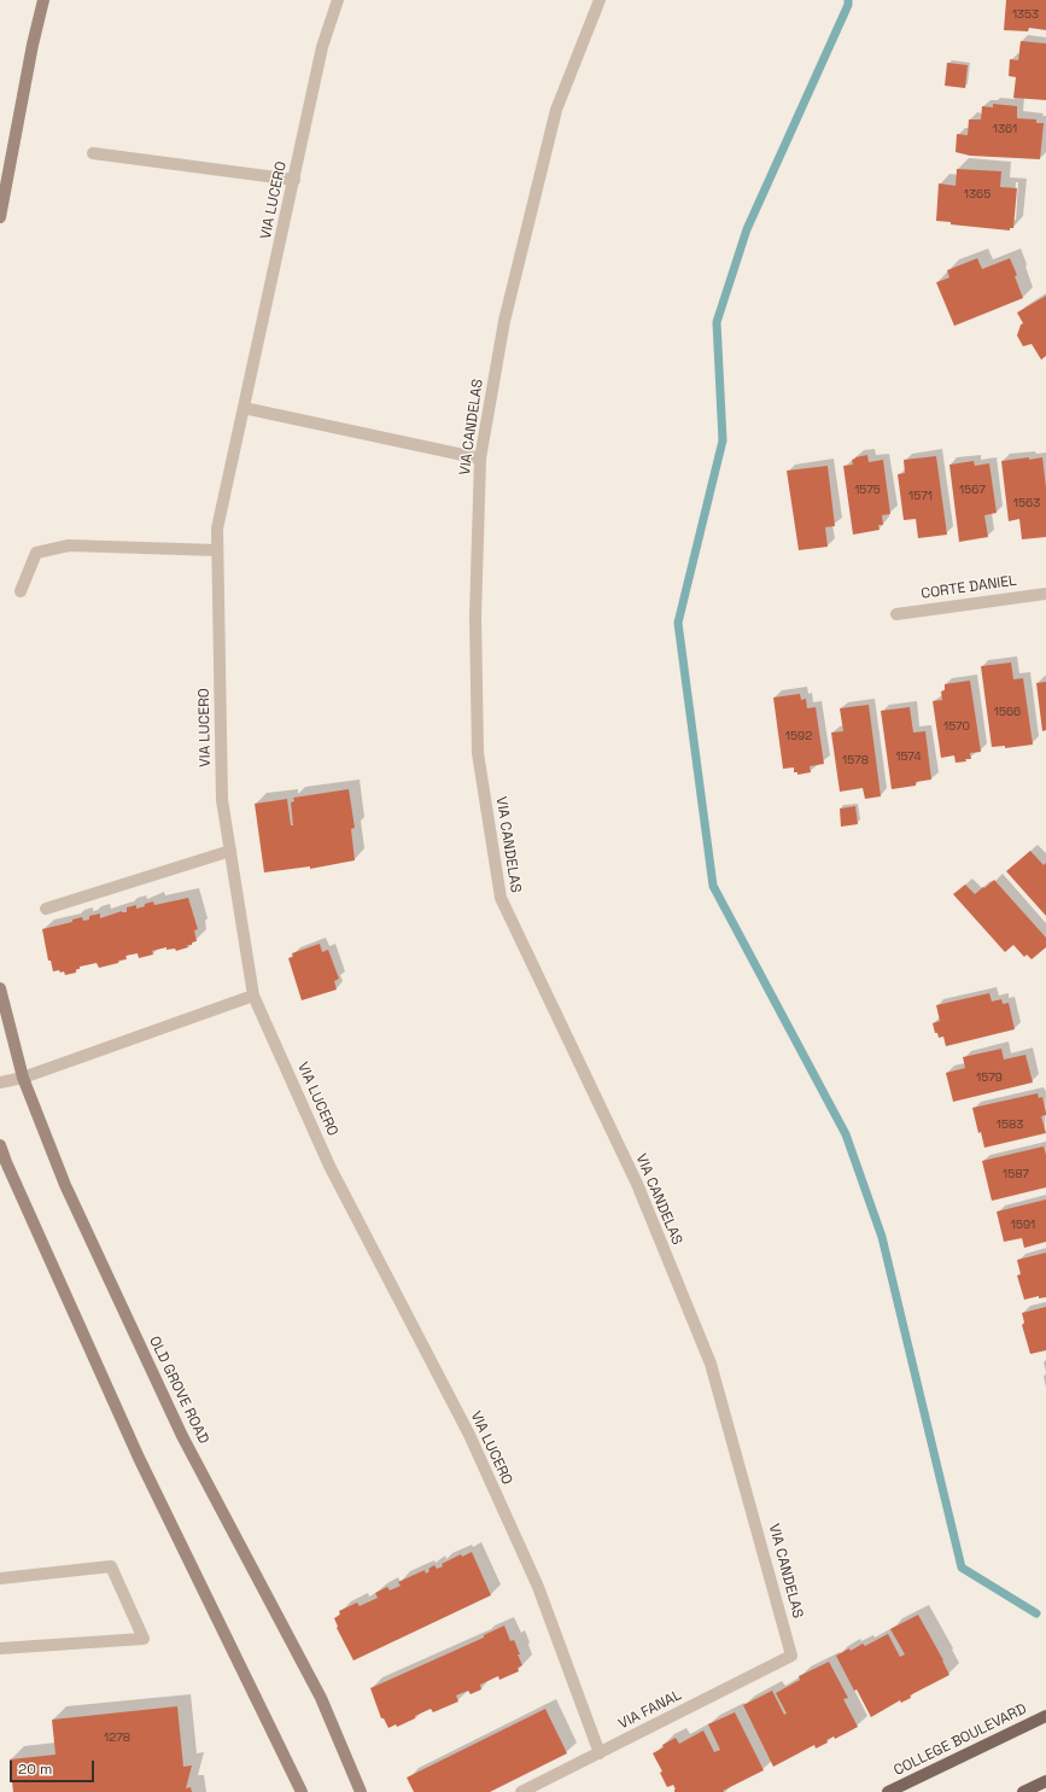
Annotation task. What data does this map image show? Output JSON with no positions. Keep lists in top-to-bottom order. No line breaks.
{"streets":{"main road":["OLD GROVE ROAD","COLLEGE BOULEVARD"],"street":["VIA LUCERO","VIA CANDELAS","CORTE DANIEL","VIA FANAL"]},"crossings":[["VIA LUCERO","VIA FANAL"],["VIA CANDELAS","VIA FANAL"]],"house_numbers":["1353","1361","1365","1575","1567","1571","1563","1566","1570","1592","1574","1578","1579","1583","1587","1591","1278"],"scale_bar":"20 m"}
